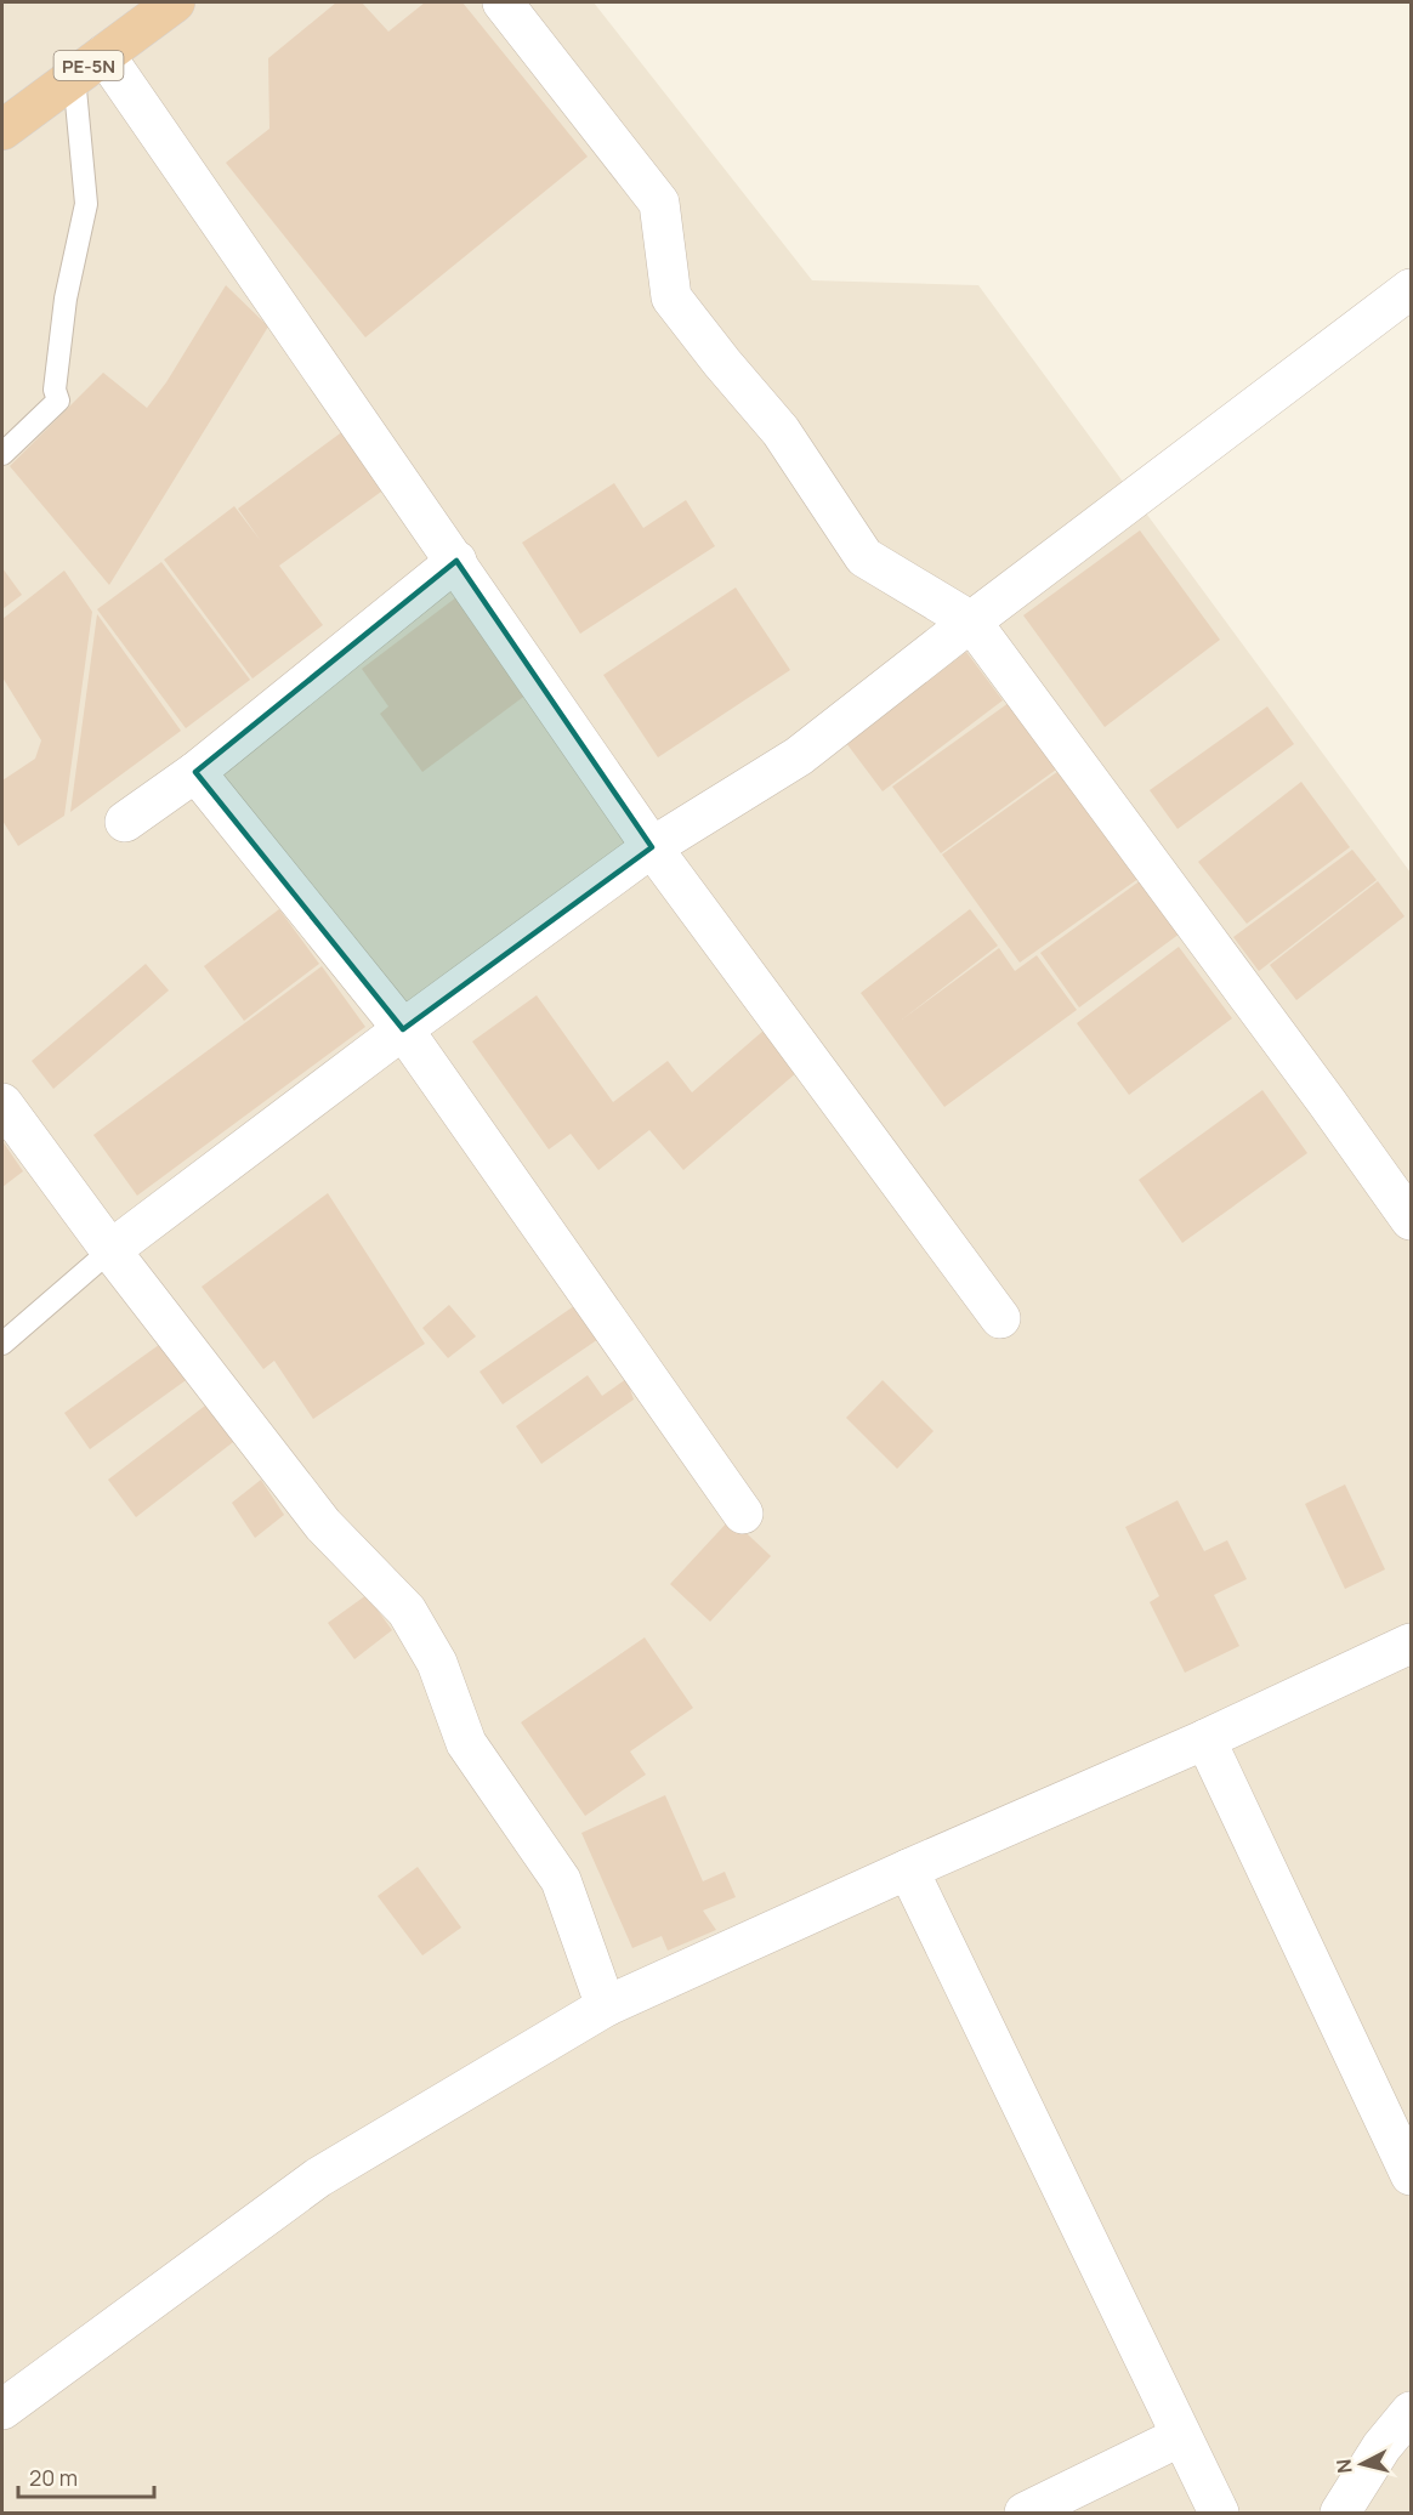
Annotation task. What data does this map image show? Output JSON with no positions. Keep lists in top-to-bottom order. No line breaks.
{"streets":{"highway":["PE-5N"]},"scale_bar":"20 m","north":"left"}
